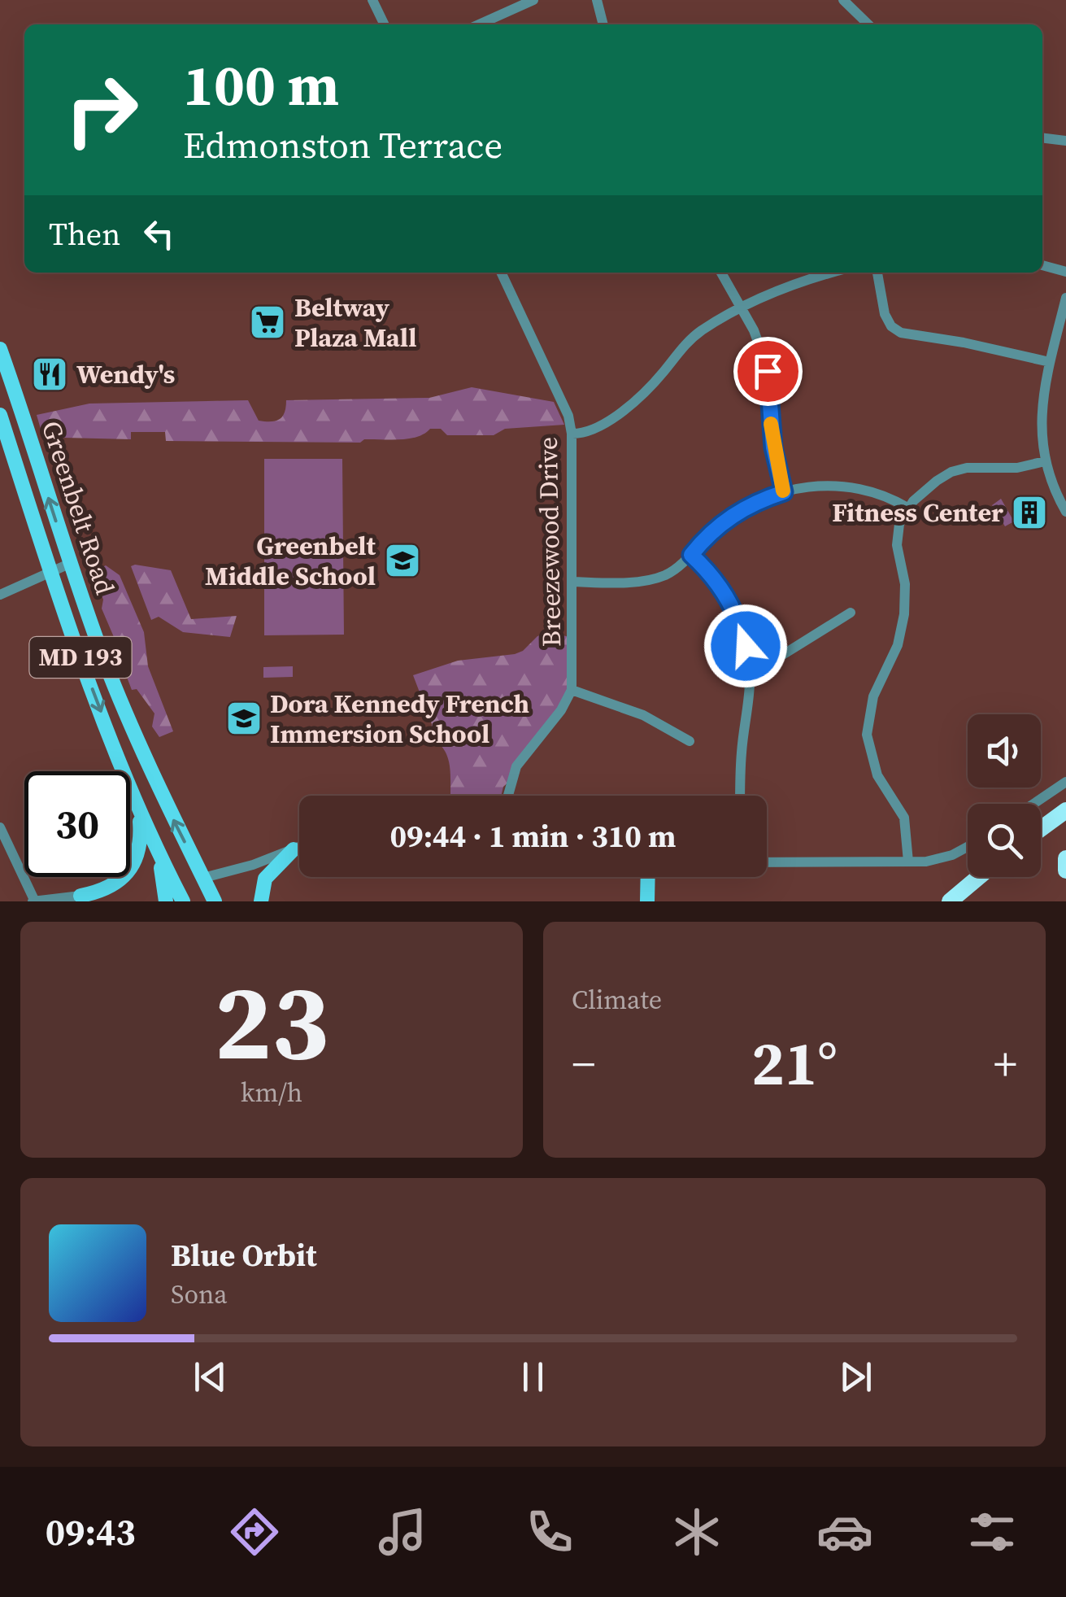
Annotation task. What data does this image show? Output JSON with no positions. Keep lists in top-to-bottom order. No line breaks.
{"streets":{"main road":["Greenbelt Road","MD 193"],"street":["Breezewood Drive"]},"places":{"supermarket":["Beltway Plaza Mall"],"restaurant":["Wendy's"],"building":["Fitness Center"],"school or university":["Greenbelt Middle School","Dora Kennedy French Immersion School"]},"page":{"turn":["100 m","Edmonston Terrace"],"then":"Then","limit":"30","trip":"09:44 · 1 min · 310 m","tile":[["23","km/h"],"Climate"],"heat":["−","21°","+"],"song":["Blue Orbit","Sona"],"tabs":"09:43"}}
